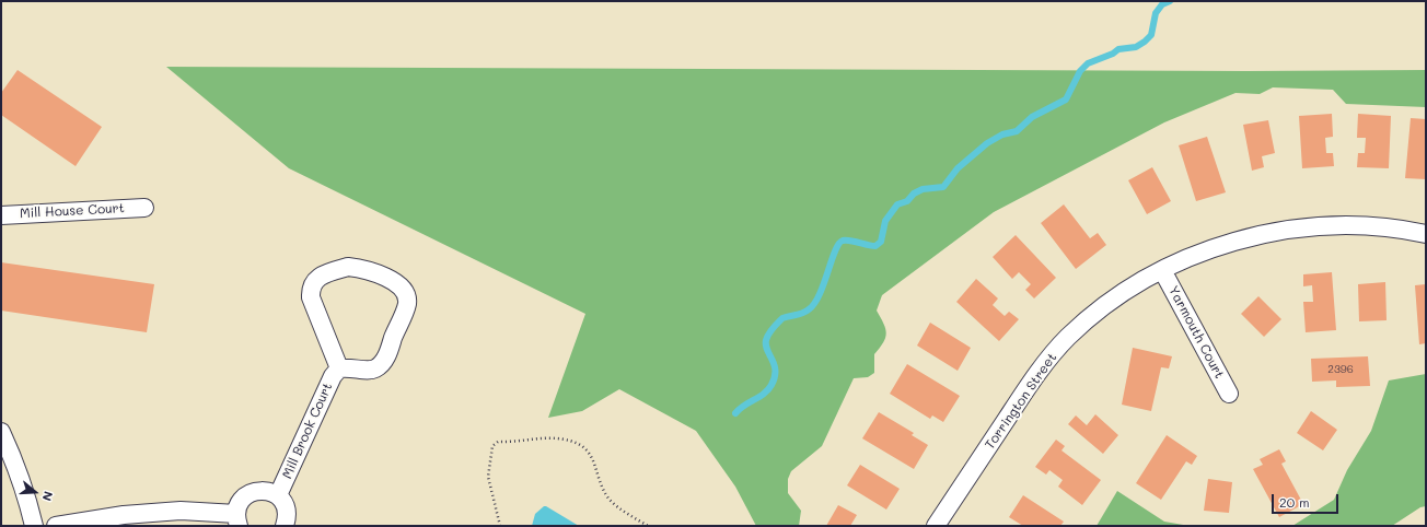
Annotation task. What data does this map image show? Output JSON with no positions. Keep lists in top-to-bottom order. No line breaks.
{"streets":{"street":["Mill House Court","Yarmouth Court","Torrington Street","Mill Brook Court"]},"crossings":[["Yarmouth Court","Torrington Street"]],"house_numbers":["2396"],"scale_bar":"20 m","north":"right"}
